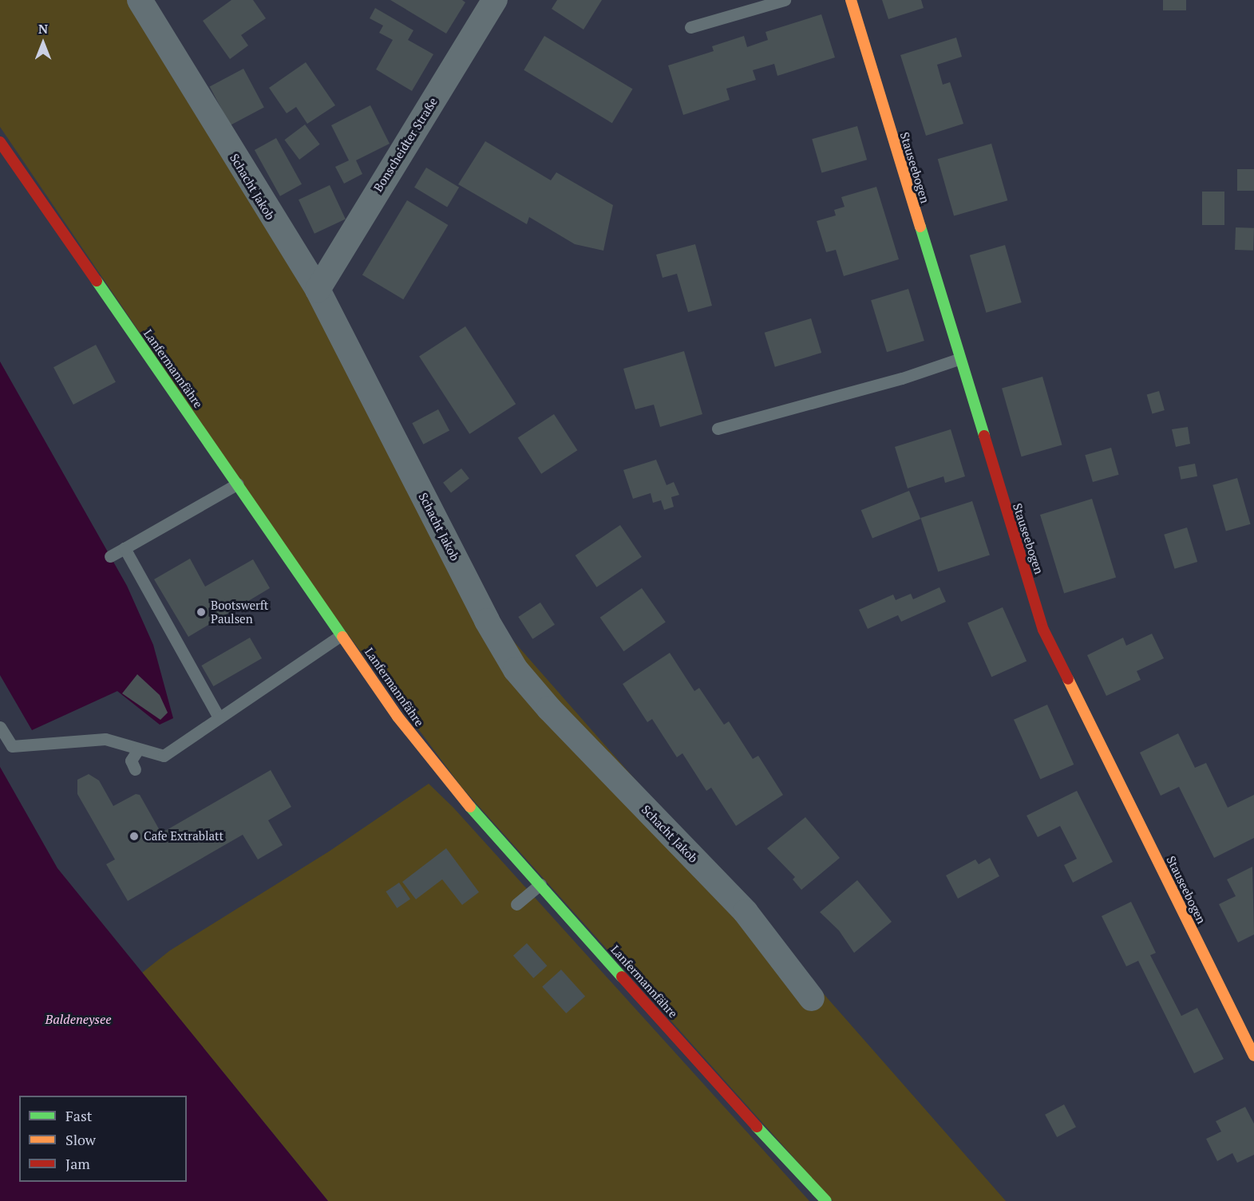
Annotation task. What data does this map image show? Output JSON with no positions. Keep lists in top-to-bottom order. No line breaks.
{"streets":{"street":["Bonscheidter Straße","Stauseebogen","Schacht Jakob","Lanfermannfähre"]},"crossings":[["Bonscheidter Straße","Schacht Jakob"]],"water":["Baldeneysee"],"places":["Bootswerft Paulsen","Cafe Extrablatt"],"legend":["Fast","Slow","Jam"],"north":"top"}
